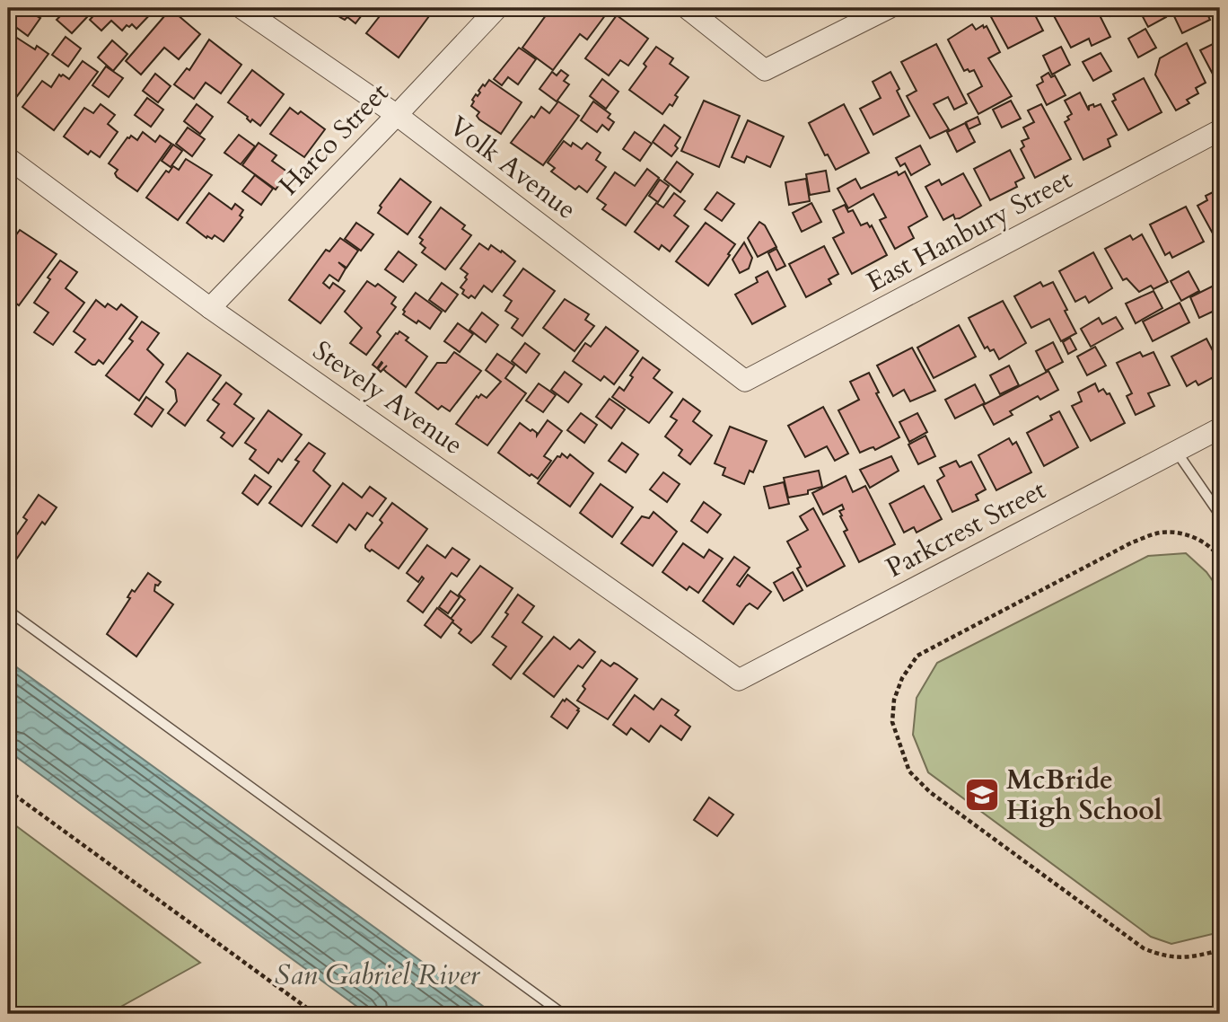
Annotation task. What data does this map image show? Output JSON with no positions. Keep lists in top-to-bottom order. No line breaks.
{"streets":{"street":["Harco Street","Volk Avenue","East Hanbury Street","Stevely Avenue","Parkcrest Street"]},"crossings":[["Harco Street","Volk Avenue"],["Harco Street","Stevely Avenue"],["Volk Avenue","East Hanbury Street"],["Stevely Avenue","Parkcrest Street"]],"water":["San Gabriel River"],"places":{"school or university":["McBride High School"]}}
